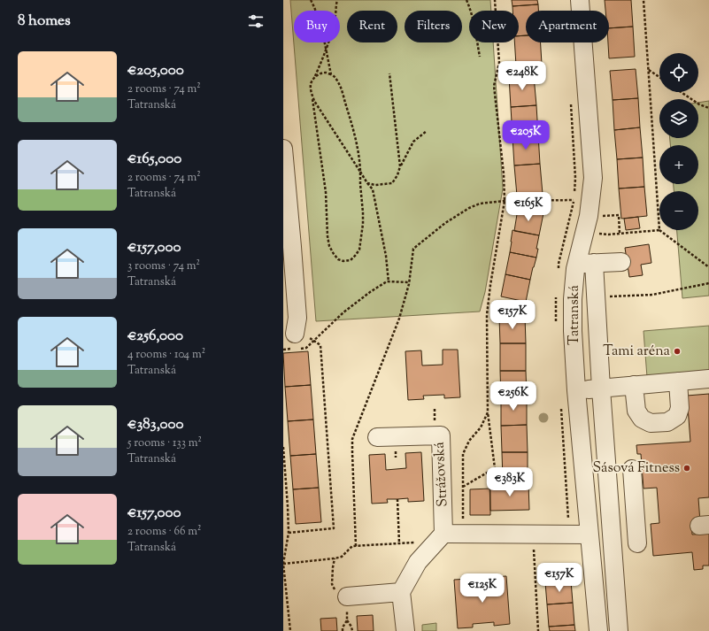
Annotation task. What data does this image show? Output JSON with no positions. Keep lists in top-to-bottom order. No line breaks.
{"streets":{"street":["Tatranská","Strážovská"]},"places":["Tami aréna","Sásová Fitness"],"page":{"heading":"8 homes","chip":["Buy","Rent","Filters","New","Apartment"],"list":[{"name":"€205,000","note":"2 rooms · 74 m² · Tatranská"},{"name":"€165,000","note":"2 rooms · 74 m² · Tatranská"},{"name":"€157,000","note":"3 rooms · 74 m² · Tatranská"},{"name":"€256,000","note":"4 rooms · 104 m² · Tatranská"},{"name":"€383,000","note":"5 rooms · 133 m² · Tatranská"},{"name":"€157,000","note":"2 rooms · 66 m² · Tatranská"}],"map_buttons":["+","−"],"price":["€248K","€205K","€165K","€157K","€256K","€383K","€157K","€125K"]}}
